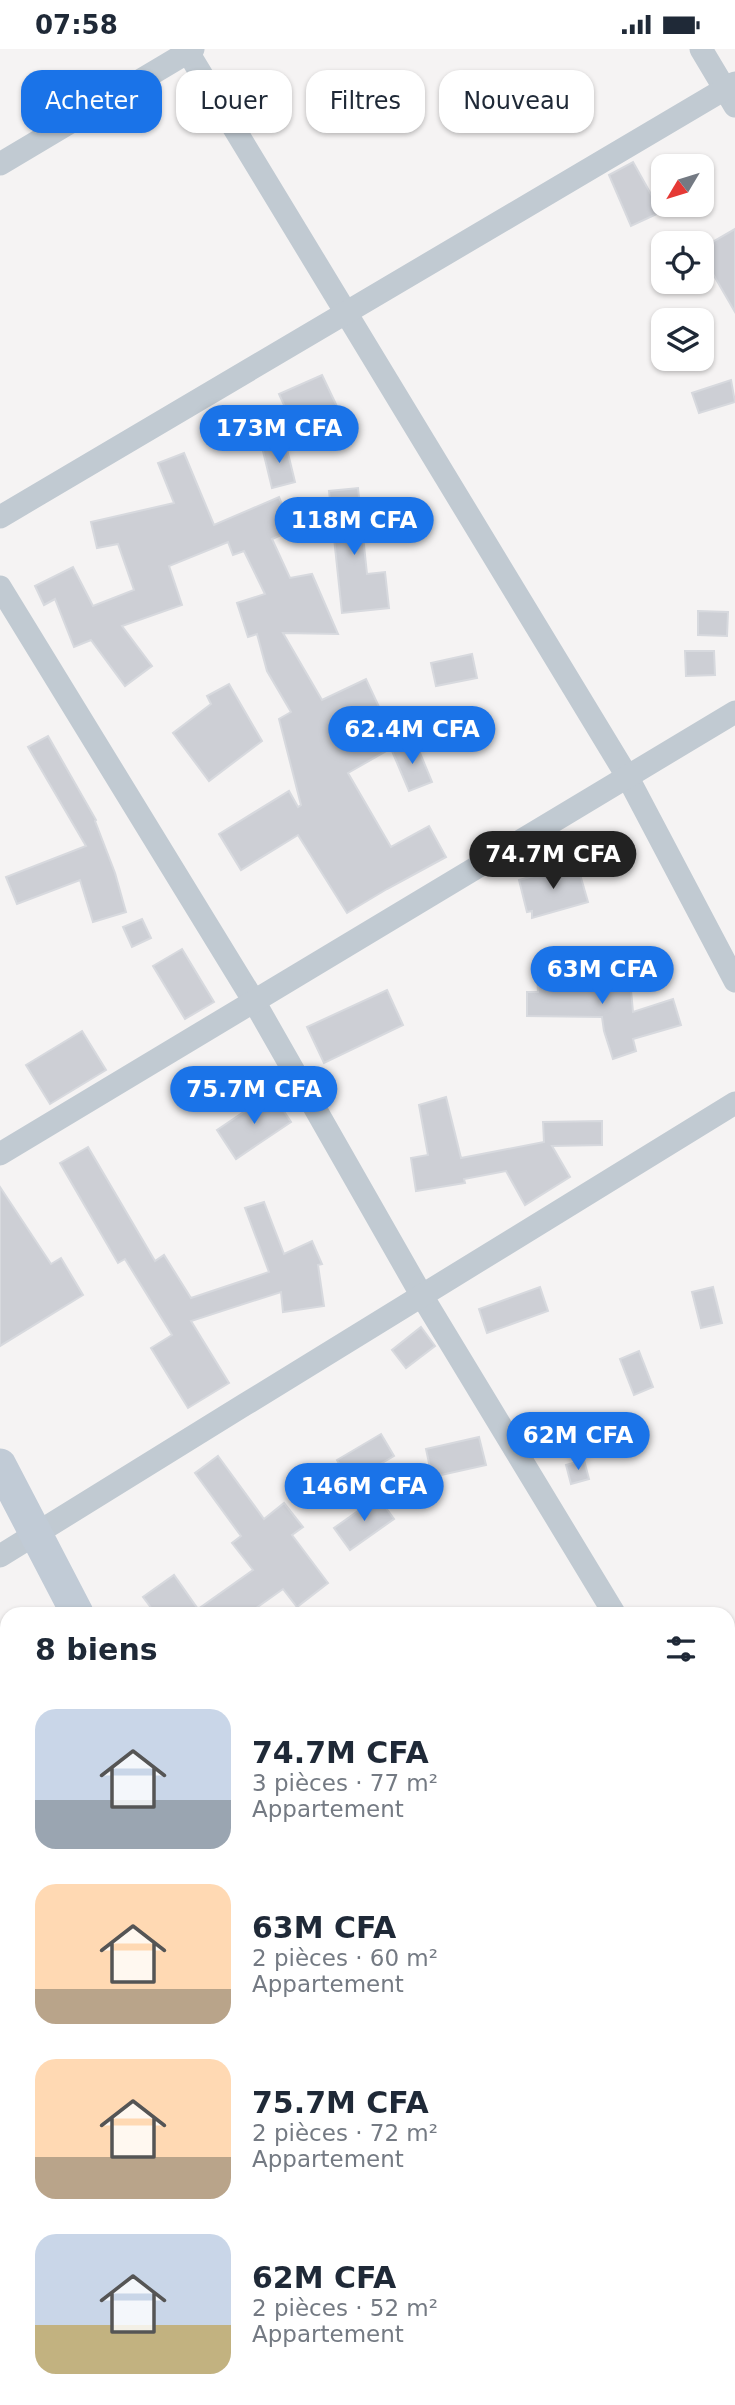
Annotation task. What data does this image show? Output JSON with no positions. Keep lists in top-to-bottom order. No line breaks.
{"north":"bottom left","page":{"status":"07:58","chip":["Acheter","Louer","Filtres","Nouveau"],"price":["173M CFA","118M CFA","62.4M CFA","74.7M CFA","63M CFA","75.7M CFA","62M CFA","146M CFA"],"heading":"8 biens","list":[{"name":"74.7M CFA","note":"3 pièces · 77 m² · Appartement"},{"name":"63M CFA","note":"2 pièces · 60 m² · Appartement"},{"name":"75.7M CFA","note":"2 pièces · 72 m² · Appartement"},{"name":"62M CFA","note":"2 pièces · 52 m² · Appartement"}]}}
